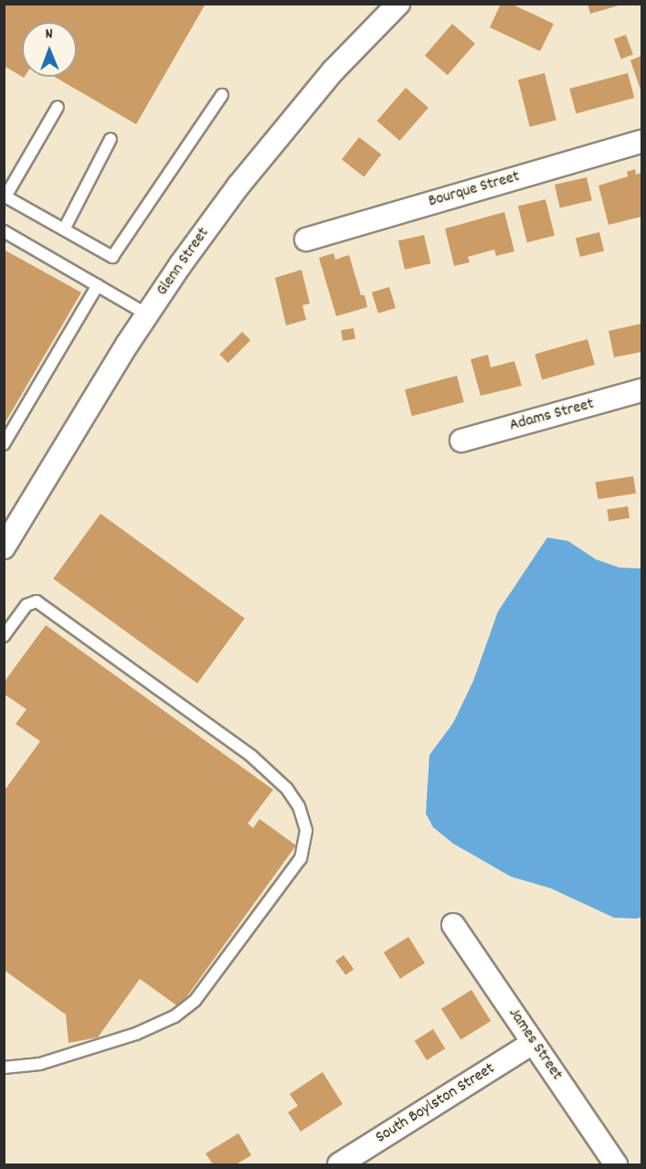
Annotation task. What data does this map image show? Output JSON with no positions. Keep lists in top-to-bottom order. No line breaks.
{"streets":{"street":["Bourque Street","Glenn Street","Adams Street","James Street","South Boylston Street"]},"crossings":[["James Street","South Boylston Street"]],"north":"top"}
